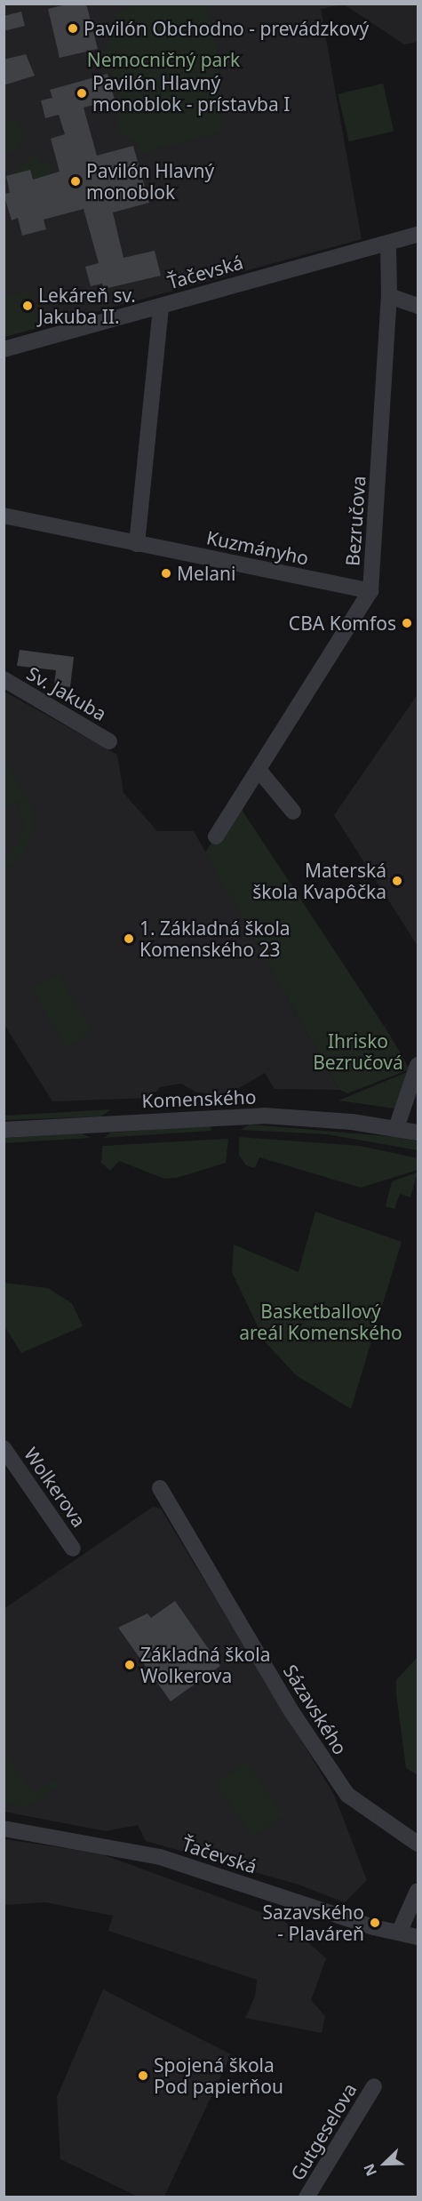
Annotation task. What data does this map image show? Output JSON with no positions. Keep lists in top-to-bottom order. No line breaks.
{"streets":{"street":["Ťačevská","Bezručova","Kuzmányho","Sv. Jakuba","Komenského","Wolkerova","Sázavského","Gutgeselova"]},"crossings":[["Ťačevská","Bezručova"],["Bezručova","Kuzmányho"]],"parks":["Nemocničný park","Ihrisko Bezručová","Basketballový areál Komenského"],"places":["Pavilón Obchodno - prevádzkový","Pavilón Hlavný monoblok - prístavba I","Pavilón Hlavný monoblok","Lekáreň sv. Jakuba II.","Melani","CBA Komfos","Materská škola Kvapôčka","1. Základná škola Komenského 23","Základná škola Wolkerova","Sazavského - Plaváreň","Spojená škola Pod papierňou"],"north":"bottom left"}
